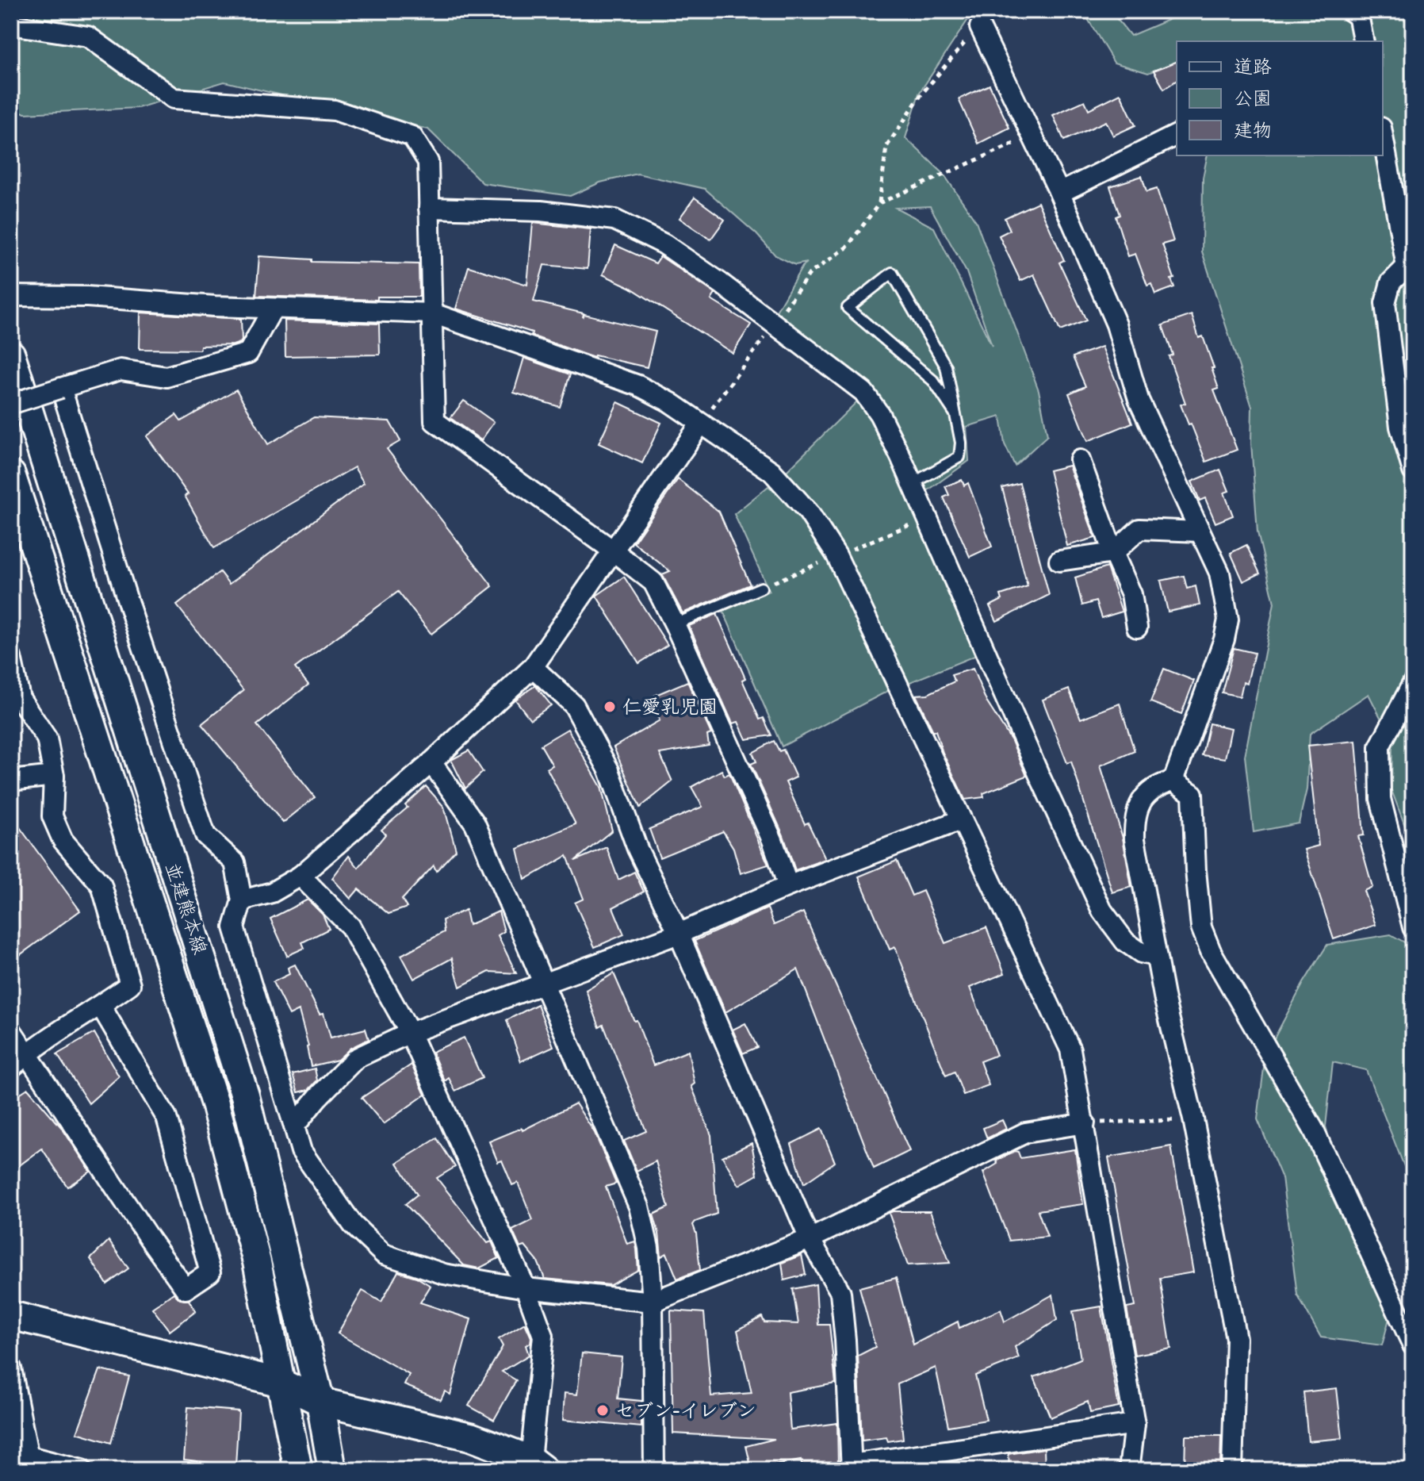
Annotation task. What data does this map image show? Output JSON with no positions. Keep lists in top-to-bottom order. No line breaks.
{"streets":{"main road":["並建熊本線"]},"places":["仁愛乳児園","セブン-イレブン"],"legend":["道路","公園","建物"]}
